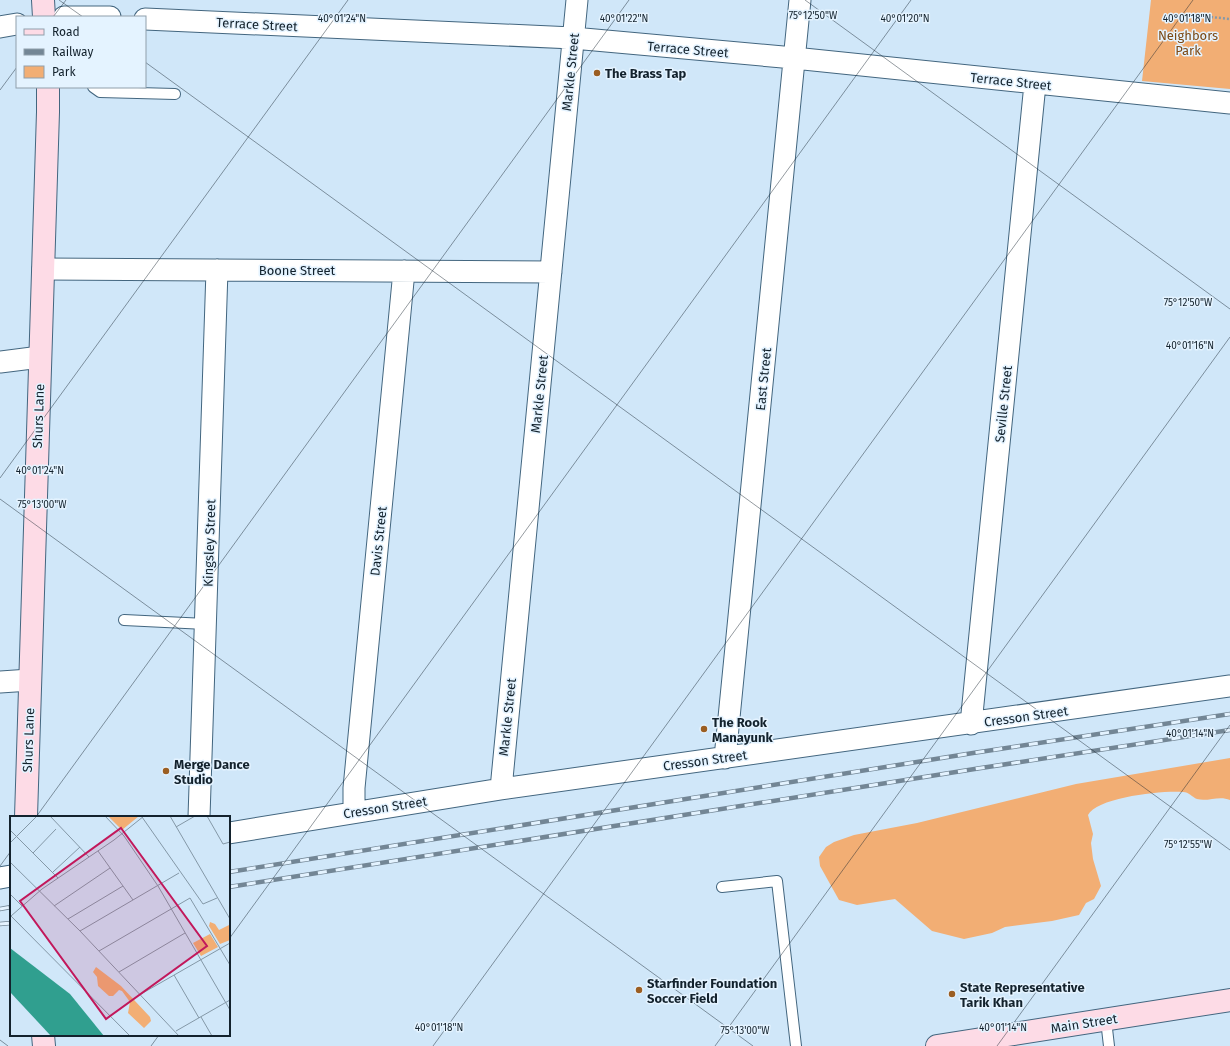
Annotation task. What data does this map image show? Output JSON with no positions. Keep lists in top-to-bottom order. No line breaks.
{"streets":{"street":["Terrace Street","Markle Street","Boone Street","East Street","Seville Street","Shurs Lane","Davis Street","Kingsley Street","Cresson Street","Main Street"]},"crossings":[["Terrace Street","Markle Street"],["Terrace Street","East Street"],["Terrace Street","Seville Street"],["Markle Street","Boone Street"],["Markle Street","Cresson Street"],["Boone Street","Shurs Lane"],["Boone Street","Davis Street"],["Boone Street","Kingsley Street"],["East Street","Cresson Street"],["Seville Street","Cresson Street"],["Davis Street","Cresson Street"]],"parks":["Neighbors Park"],"places":["The Brass Tap","The Rook Manayunk","Merge Dance Studio","Starfinder Foundation Soccer Field","State Representative Tarik Khan"],"legend":["Road","Railway","Park"],"coordinates":["75°12'50\"W","40°01'24\"N","40°01'22\"N","40°01'20\"N","40°01'18\"N","40°01'16\"N","75°13'00\"W","40°01'14\"N","75°12'55\"W"]}
